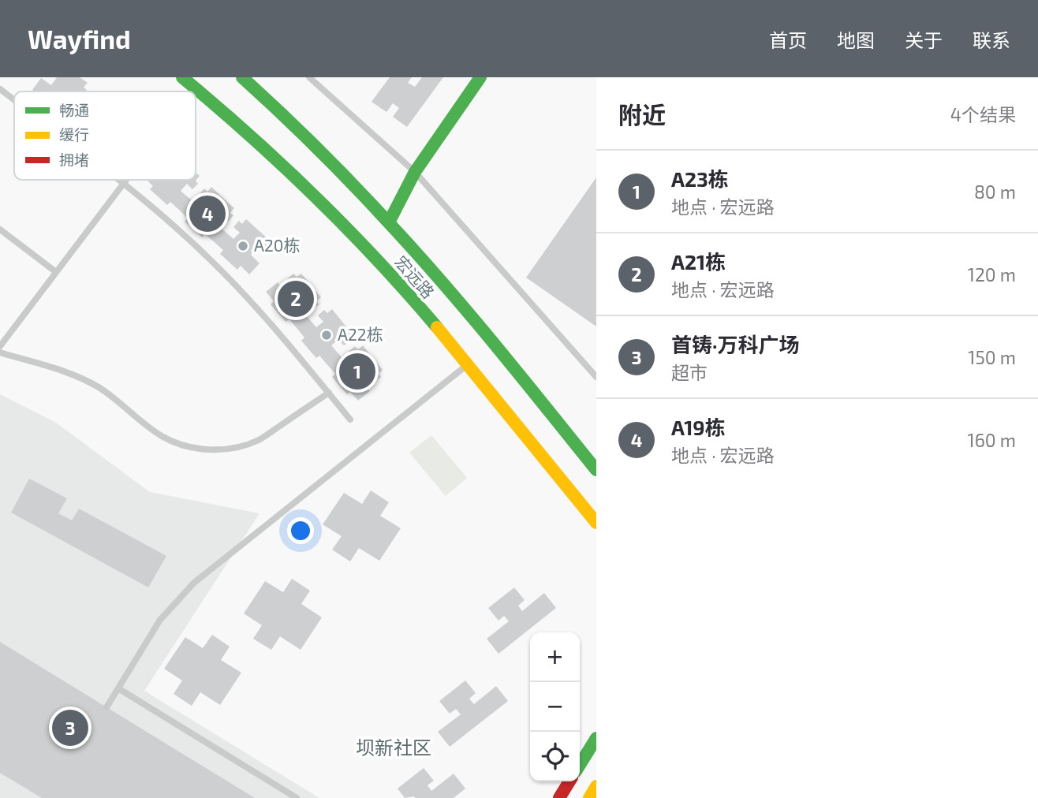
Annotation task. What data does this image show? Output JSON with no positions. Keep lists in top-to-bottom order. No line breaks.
{"streets":{"main road":["宏远路"]},"districts":["坝新社区"],"places":["A20栋","A22栋"],"legend":["畅通","缓行","拥堵"],"page":{"header":"Wayfind","nav":["首页","地图","关于","联系"],"heading":["附近","4个结果"],"list":[{"mark":"1","name":"A23栋","note":"地点 · 宏远路","value":"80 m"},{"mark":"2","name":"A21栋","note":"地点 · 宏远路","value":"120 m"},{"mark":"3","name":"首铸·万科广场","note":"超市","value":"150 m"},{"mark":"4","name":"A19栋","note":"地点 · 宏远路","value":"160 m"}],"pins":["4","2","1","3"],"map_buttons":["+","−"]}}
